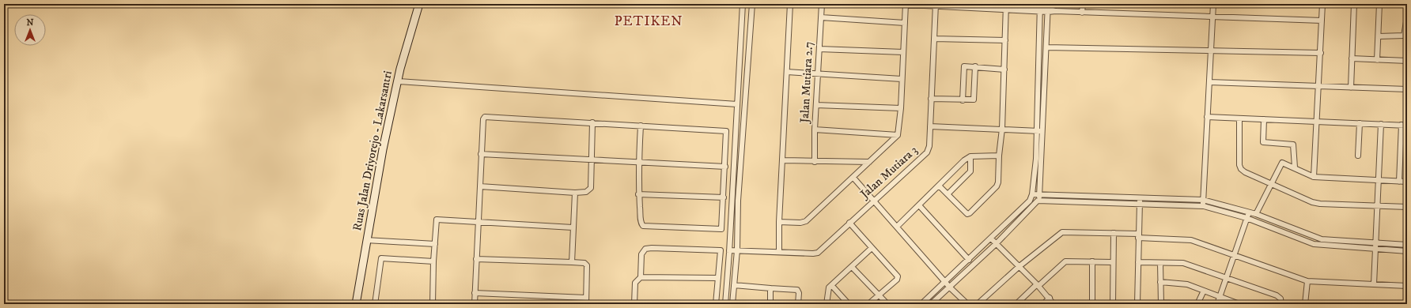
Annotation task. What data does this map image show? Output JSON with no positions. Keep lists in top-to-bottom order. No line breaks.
{"streets":{"main road":["Ruas Jalan Driyorejo - Lakarsantri"],"street":["Jalan Mutiara 2.7","Jalan Mutiara 3"]},"districts":["PETIKEN"],"north":"top"}
